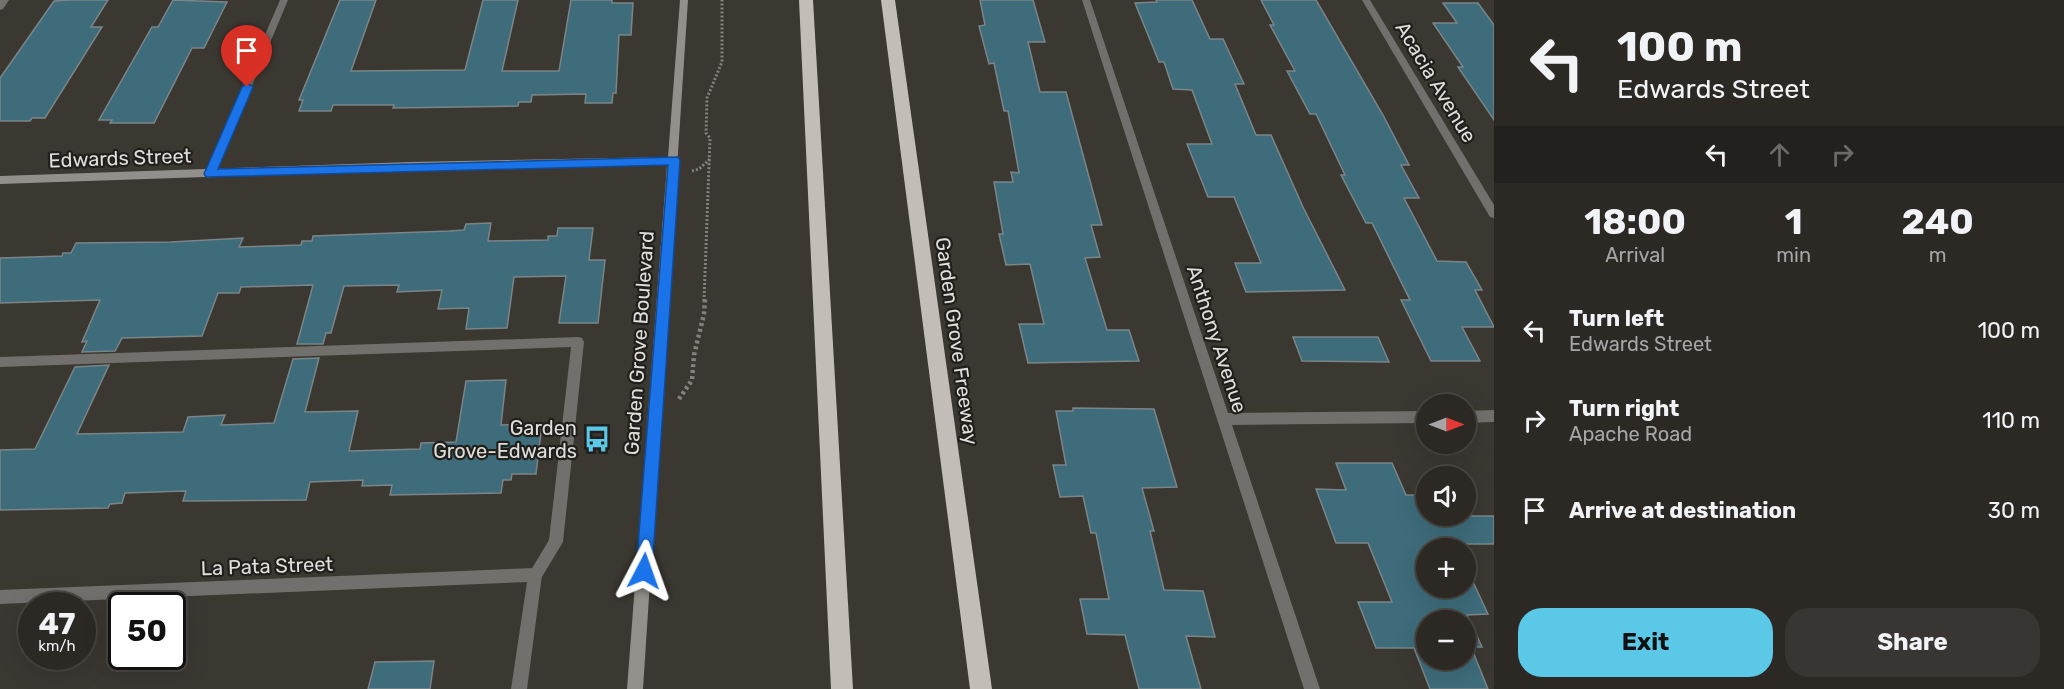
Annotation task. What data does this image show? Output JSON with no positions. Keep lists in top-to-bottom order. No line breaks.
{"streets":{"highway":["Garden Grove Freeway"],"main road":["Edwards Street","Garden Grove Boulevard"],"street":["Acacia Avenue","Anthony Avenue","La Pata Street"]},"crossings":[["Edwards Street","Garden Grove Boulevard"]],"places":{"bus stop":["Garden Grove-Edwards"]},"north":"right","page":{"turn":["100 m","Edwards Street"],"eta":["18:00","Arrival","1","min","240","m"],"list":[{"name":"Turn left","note":"Edwards Street","value":"100 m"},{"name":"Turn right","note":"Apache Road","value":"110 m"},{"name":"Arrive at destination","value":"30 m"}],"map_buttons":["+","−"],"speed":"47 km/h","limit":"50","buttons":["Exit","Share"]}}
